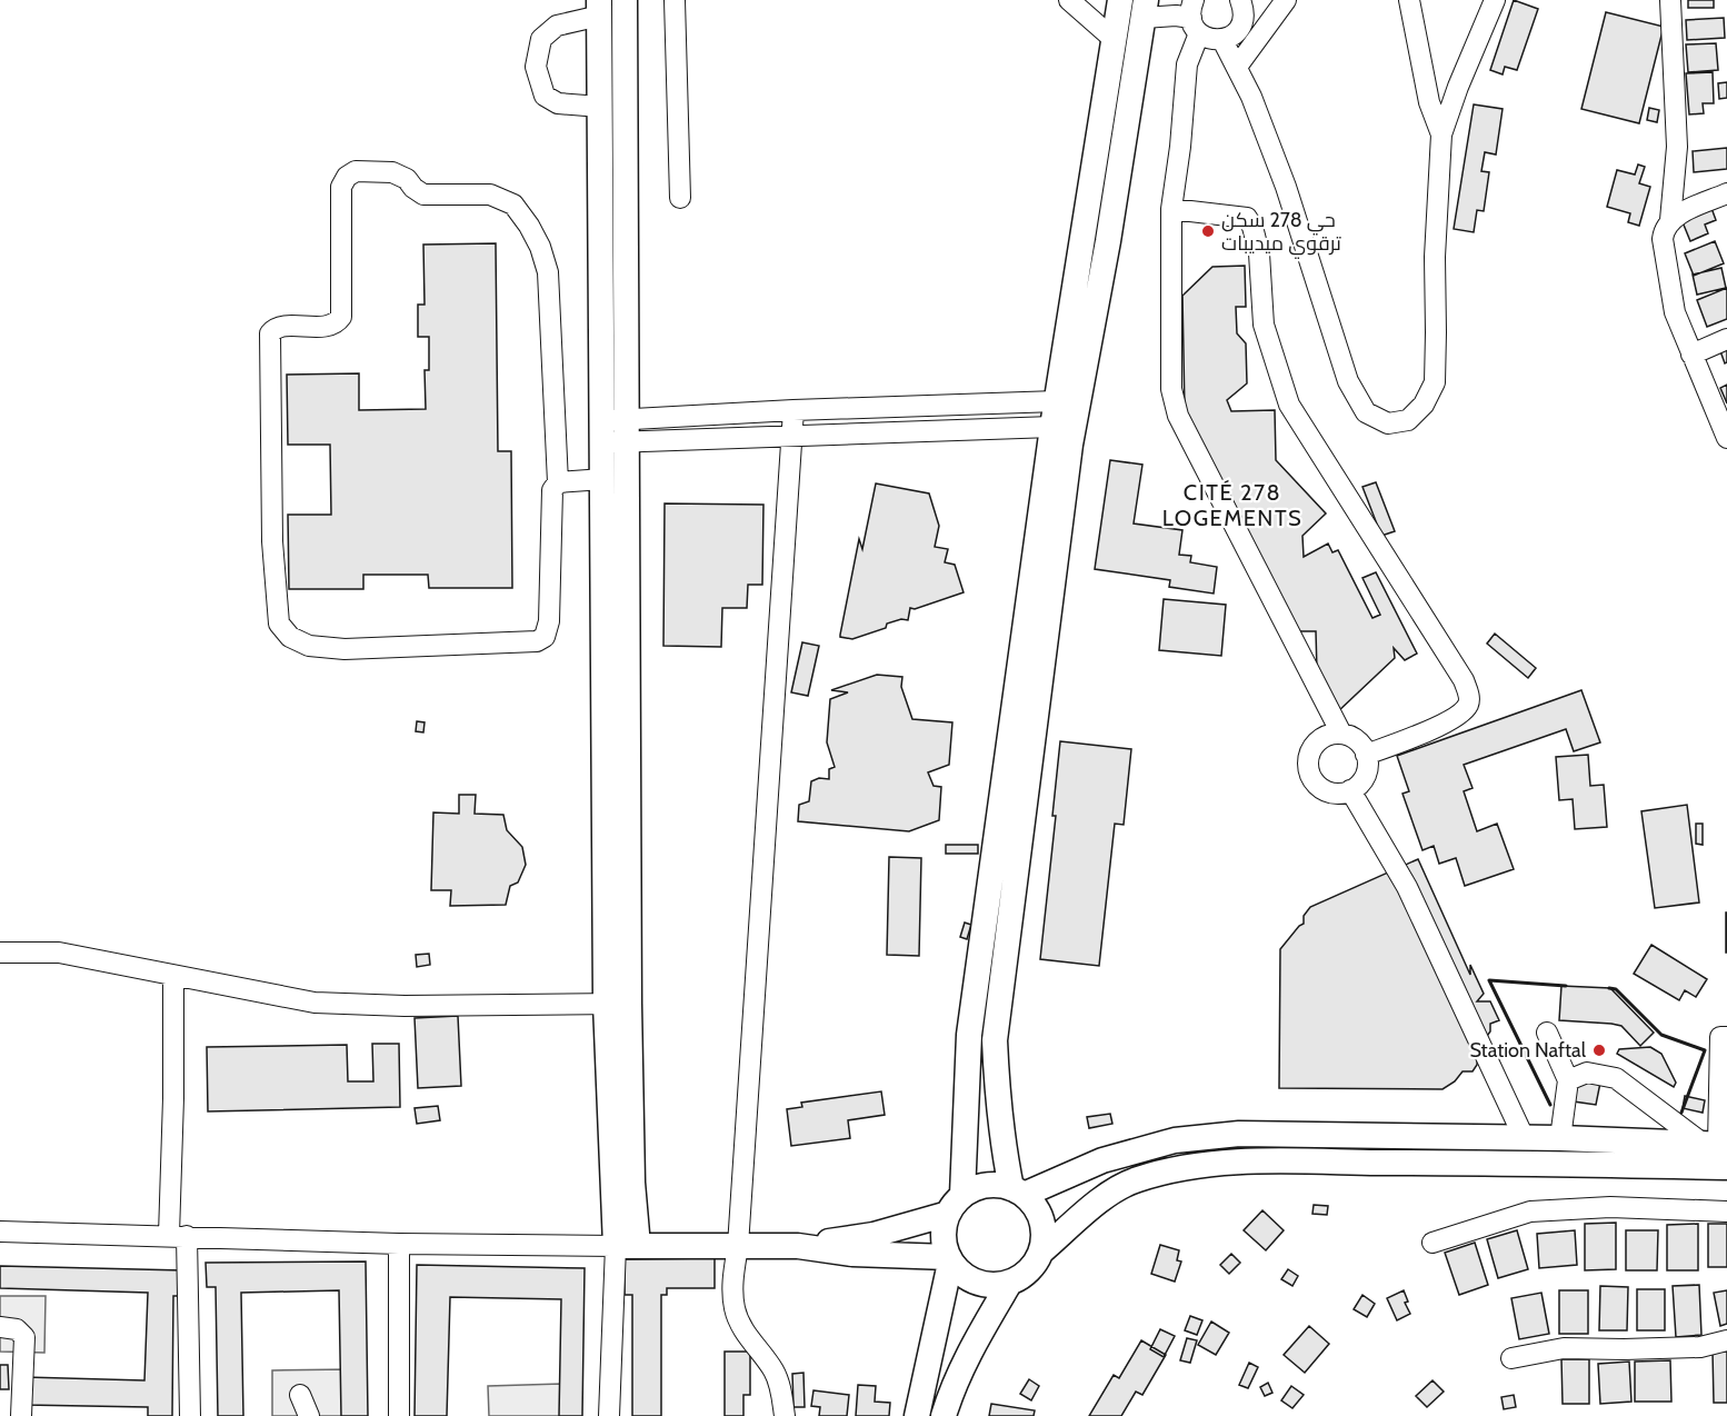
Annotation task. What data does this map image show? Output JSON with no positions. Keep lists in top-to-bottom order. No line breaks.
{"districts":["CITÉ 278 LOGEMENTS"],"places":["حي 278 سكن ترقوي ميديبات","Station Naftal"]}
